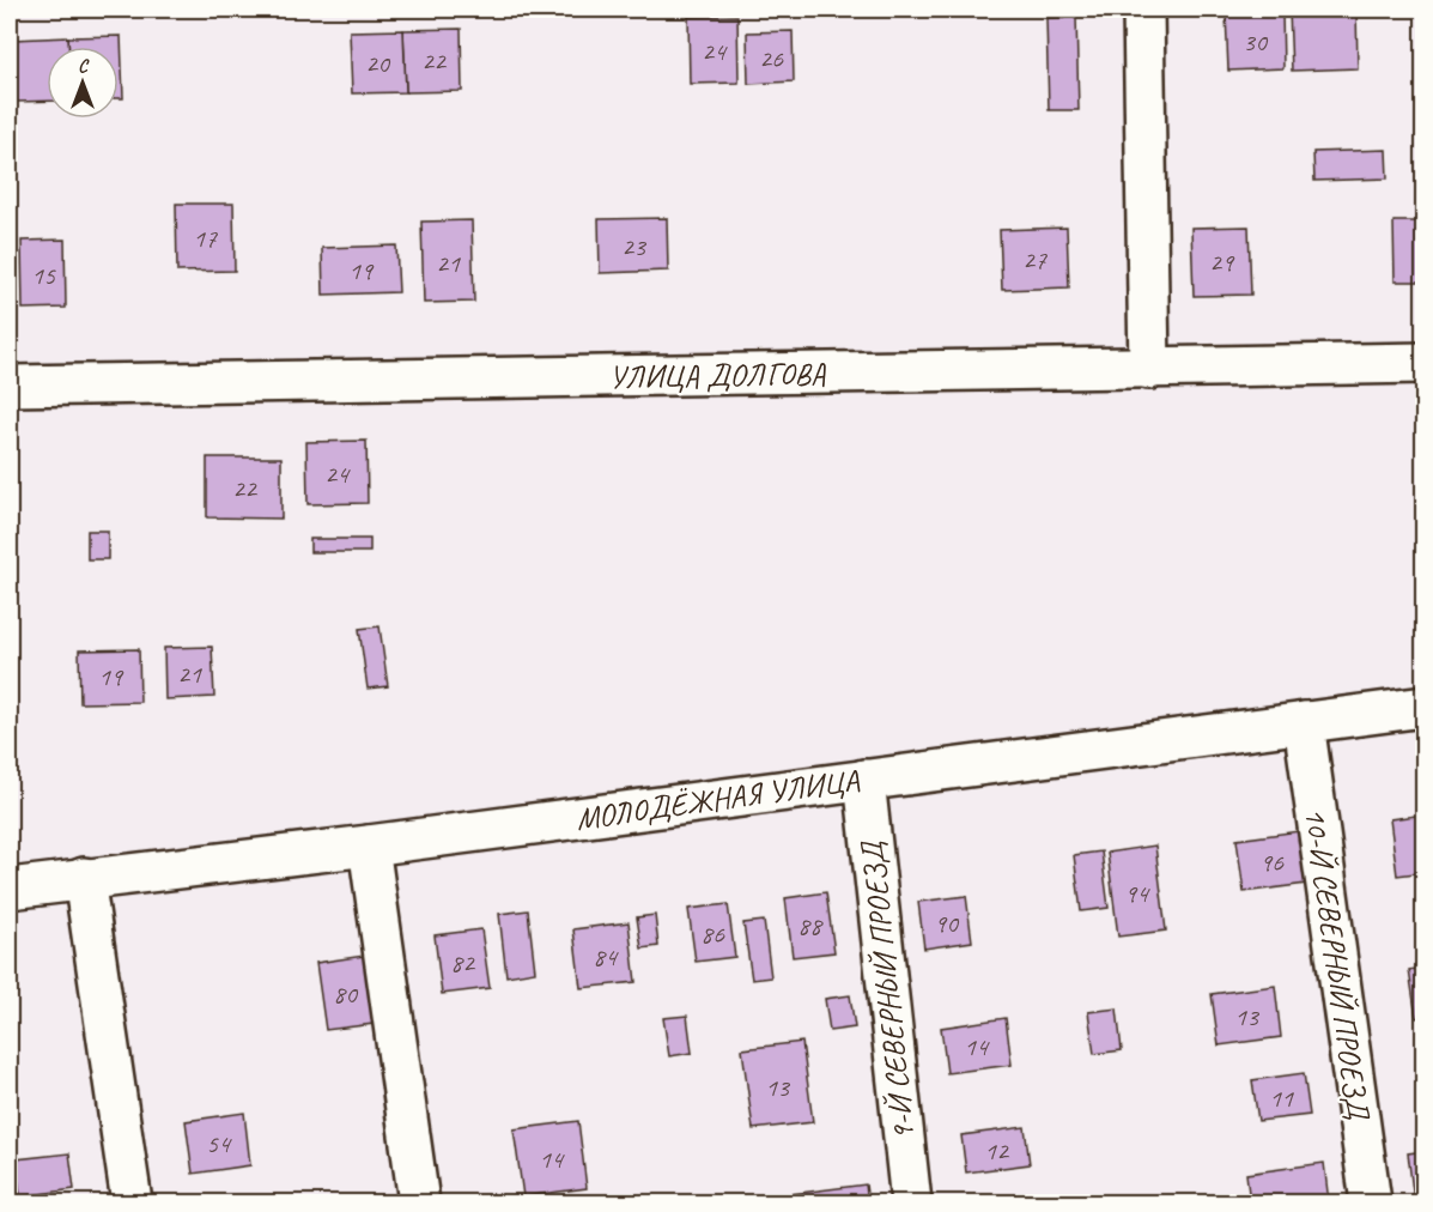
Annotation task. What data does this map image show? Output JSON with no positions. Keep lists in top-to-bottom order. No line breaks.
{"streets":{"street":["УЛИЦА ДОЛГОВА","МОЛОДЁЖНАЯ УЛИЦА","10-Й СЕВЕРНЫЙ ПРОЕЗД","9-Й СЕВЕРНЫЙ ПРОЕЗД"]},"crossings":[["МОЛОДЁЖНАЯ УЛИЦА","10-Й СЕВЕРНЫЙ ПРОЕЗД"],["МОЛОДЁЖНАЯ УЛИЦА","9-Й СЕВЕРНЫЙ ПРОЕЗД"]],"house_numbers":["30","24","26","22","20","17","23","27","29","21","19","15","24","22","21","19","96","94","90","88","86","84","82","80","13","14","13","11","54","12","14"],"north":"top"}
